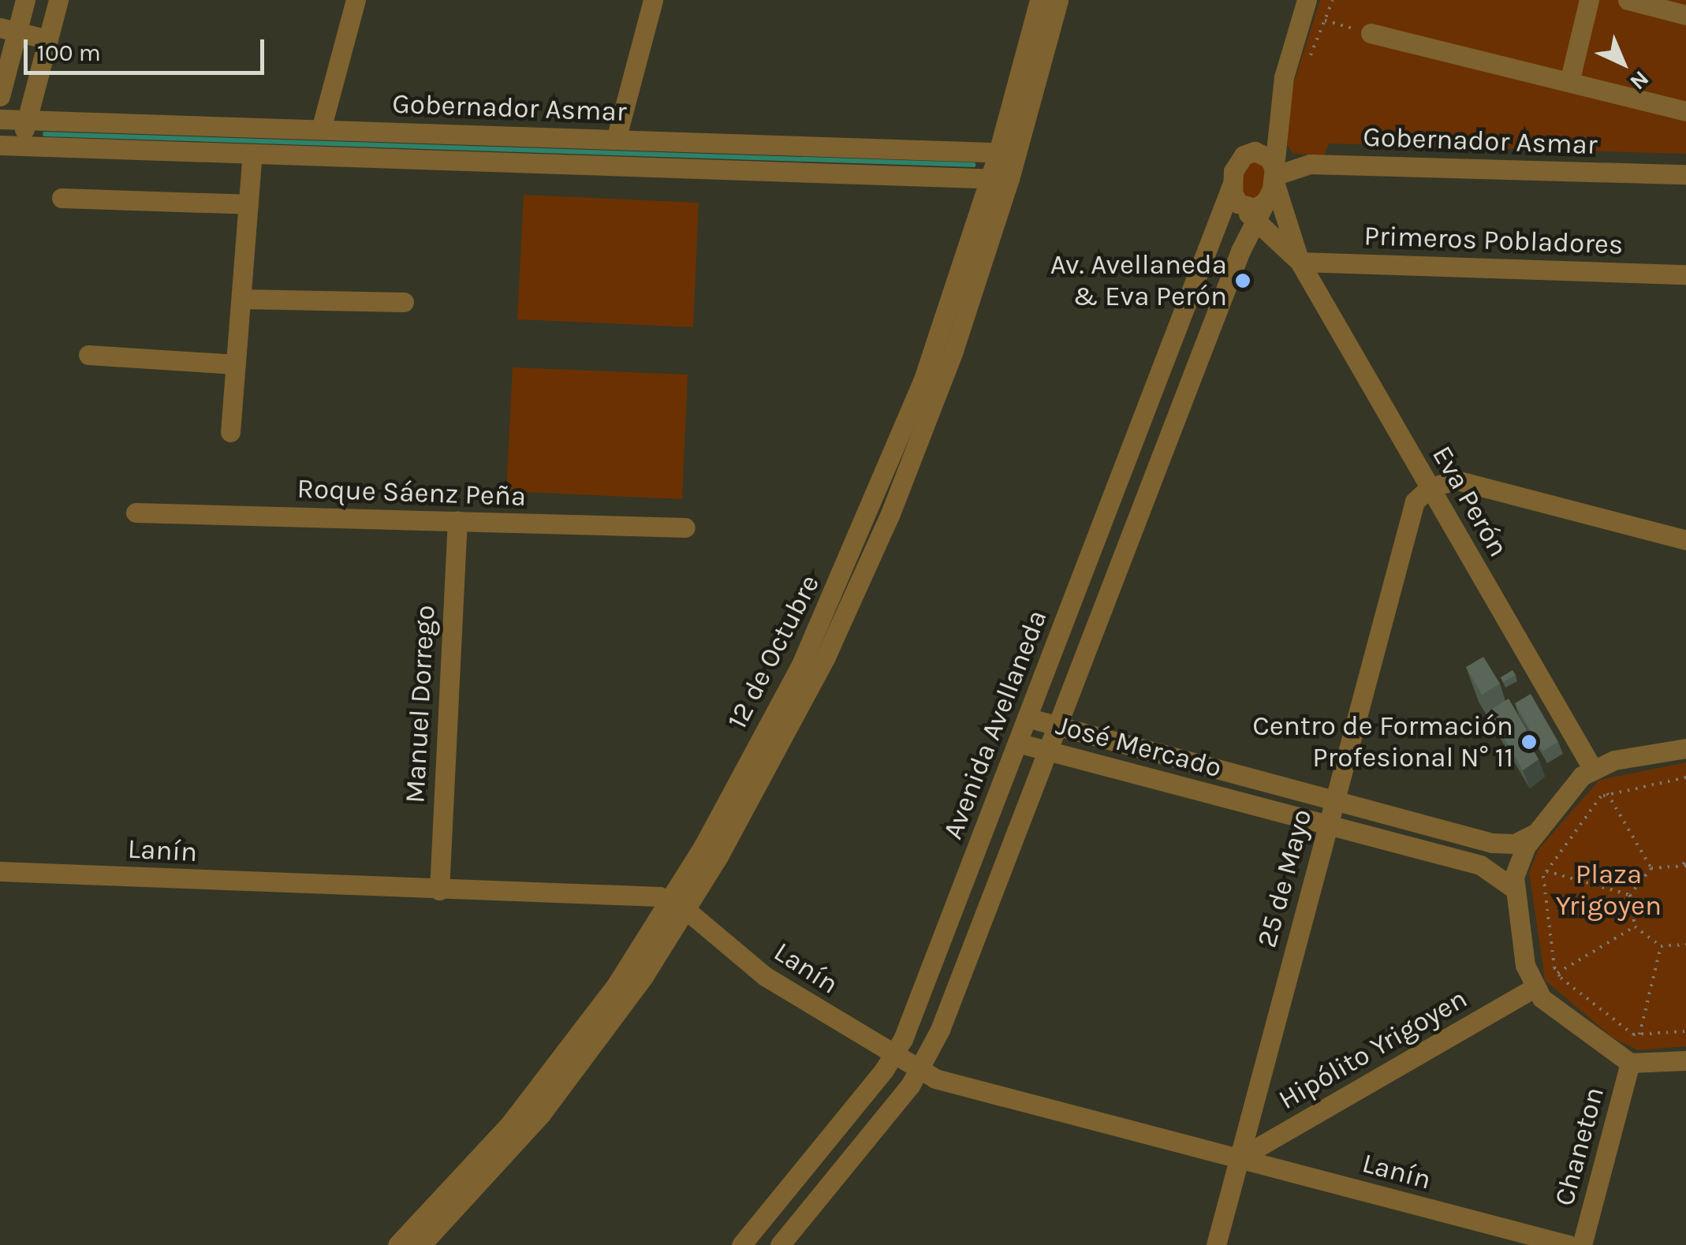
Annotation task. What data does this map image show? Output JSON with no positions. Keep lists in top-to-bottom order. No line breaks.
{"streets":{"street":["Gobernador Asmar","Primeros Pobladores","Roque Sáenz Peña","Eva Perón","12 de Octubre","Manuel Dorrego","Avenida Avellaneda","José Mercado","Lanín","25 de Mayo","Hipólito Yrigoyen","Chaneton"]},"crossings":[["Gobernador Asmar","Eva Perón"],["Gobernador Asmar","12 de Octubre"],["Gobernador Asmar","Avenida Avellaneda"],["Primeros Pobladores","Eva Perón"],["Roque Sáenz Peña","Manuel Dorrego"],["Eva Perón","Avenida Avellaneda"],["Eva Perón","25 de Mayo"],["12 de Octubre","Lanín"],["Manuel Dorrego","Lanín"],["Avenida Avellaneda","José Mercado"],["Avenida Avellaneda","Lanín"],["José Mercado","25 de Mayo"],["Lanín","25 de Mayo"],["Lanín","Hipólito Yrigoyen"],["25 de Mayo","Hipólito Yrigoyen"]],"parks":["Plaza Yrigoyen"],"places":["Av. Avellaneda & Eva Perón","Centro de Formación Profesional N° 11"],"scale_bar":"100 m","north":"bottom right"}
